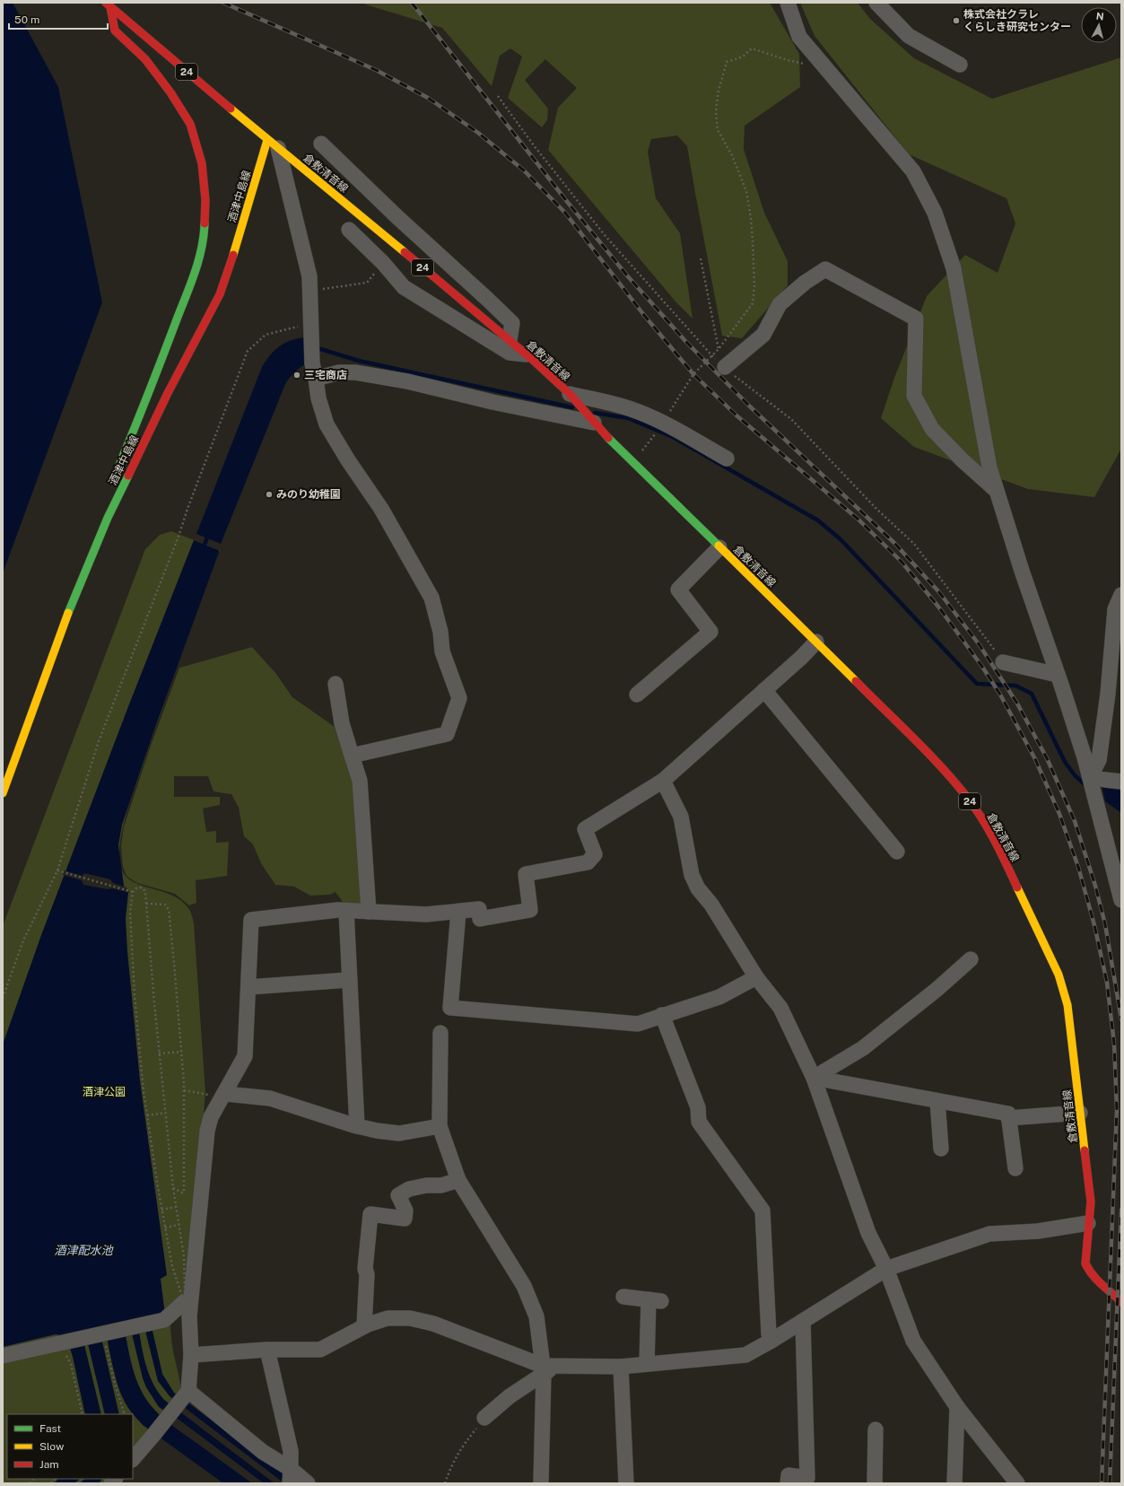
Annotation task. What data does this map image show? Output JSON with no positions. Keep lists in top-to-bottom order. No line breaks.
{"streets":{"main road":["24","倉敷清音線","酒津中島線"]},"crossings":[["倉敷清音線","酒津中島線"]],"water":["酒津配水池"],"parks":["酒津公園"],"places":["株式会社クラレ くらしき研究センター","三宅商店","みのり幼稚園"],"legend":["Fast","Slow","Jam"],"scale_bar":"50 m","north":"top"}
